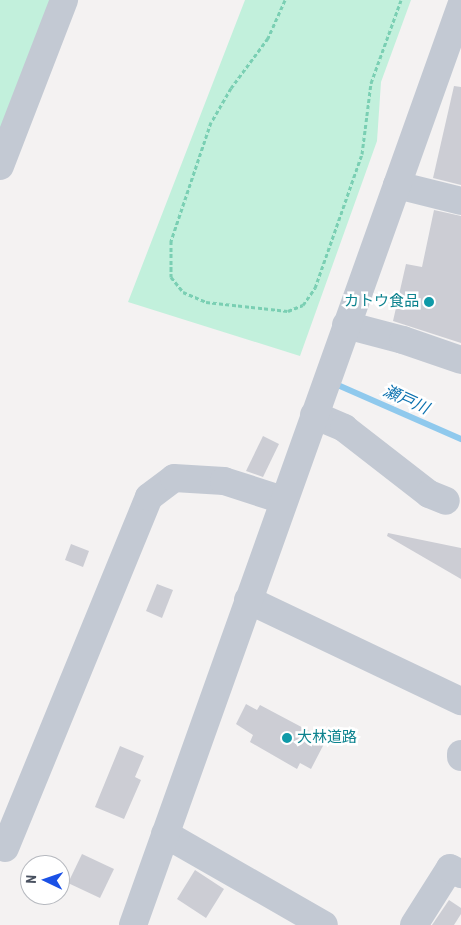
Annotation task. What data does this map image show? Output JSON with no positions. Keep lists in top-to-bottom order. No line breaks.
{"water":["瀬戸川"],"places":["カトウ食品","大林道路"],"north":"left"}
